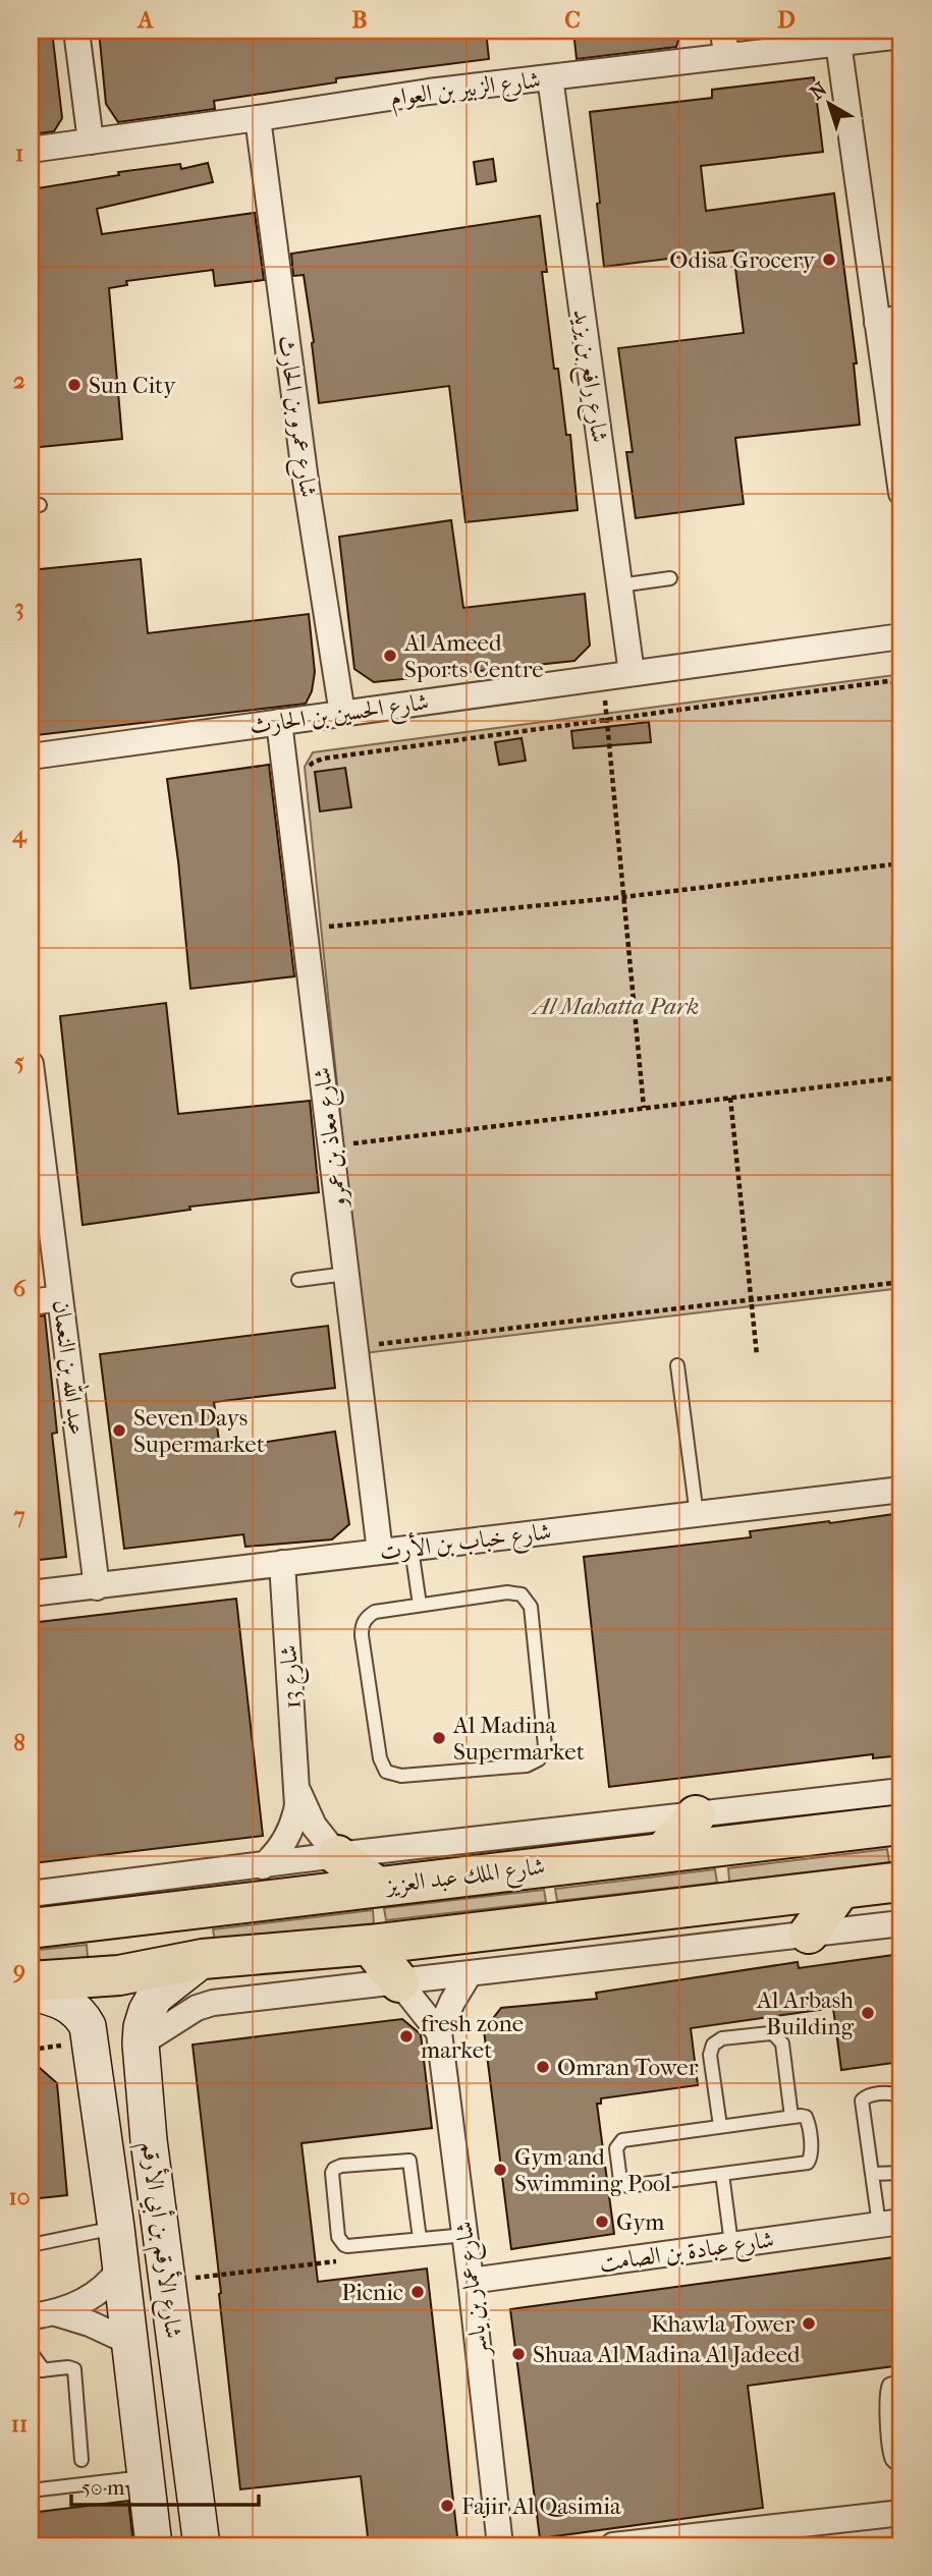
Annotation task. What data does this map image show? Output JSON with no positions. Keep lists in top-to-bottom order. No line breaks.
{"streets":{"highway":["شارع الملك عبد العزيز"],"street":["شارع الزبير بن العوام","شارع رافع بن يزيد","شارع عمرو بن الحارث","شارع الحسين بن الحارث","شارع معاذ بن عمرو","عبد الله بن النعمان","شارع خباب بن الأرت","شارع 13","شارع الأرقم بن أبي الأرقم","شارع عبادة بن الصامت","شارع عمار بن ياسر"]},"crossings":[["شارع الزبير بن العوام","شارع رافع بن يزيد"],["شارع الزبير بن العوام","شارع عمرو بن الحارث"],["شارع رافع بن يزيد","شارع الحسين بن الحارث"],["شارع عمرو بن الحارث","شارع الحسين بن الحارث"],["شارع الحسين بن الحارث","شارع معاذ بن عمرو"],["شارع معاذ بن عمرو","شارع خباب بن الأرت"],["عبد الله بن النعمان","شارع خباب بن الأرت"],["شارع خباب بن الأرت","شارع 13"],["شارع 13","شارع الملك عبد العزيز"],["شارع عبادة بن الصامت","شارع عمار بن ياسر"]],"parks":["Al Mahatta Park"],"places":["Odisa Grocery","Sun City","Al Ameed Sports Centre","Seven Days Supermarket","Al Madina Supermarket","Al Arbash Building","fresh zone market","Omran Tower","Gym and Swimming Pool","Gym","Picnic","Khawla Tower","Shuaa Al Madina Al Jadeed","Fajir Al Qasimia"],"scale_bar":"50 m","north":"top left","grid":{"columns":["A","B","C","D"],"rows":["1","2","3","4","5","6","7","8","9","10","11"]}}
